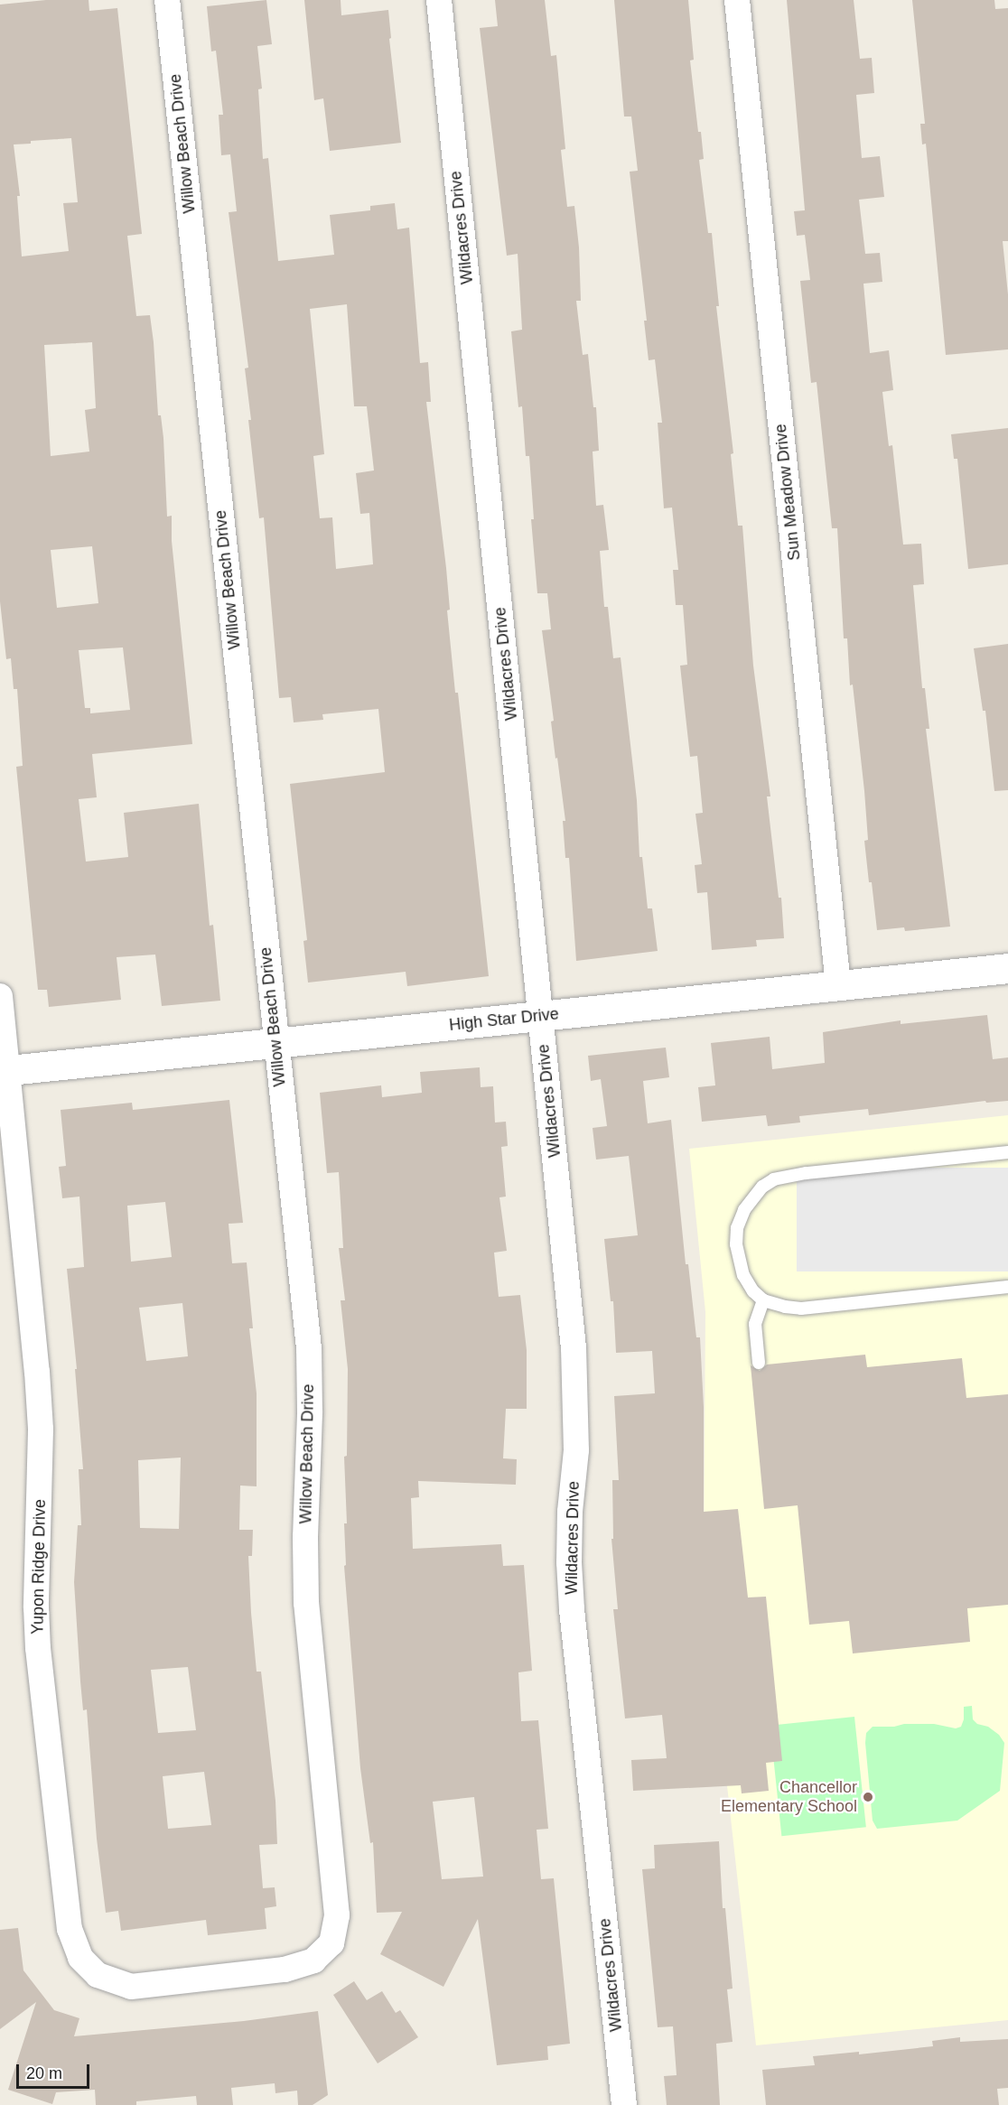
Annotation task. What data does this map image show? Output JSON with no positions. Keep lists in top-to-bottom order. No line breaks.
{"streets":{"street":["Willow Beach Drive","Wildacres Drive","Sun Meadow Drive","High Star Drive","Yupon Ridge Drive"]},"crossings":[["Willow Beach Drive","High Star Drive"],["Willow Beach Drive","Yupon Ridge Drive"],["Wildacres Drive","High Star Drive"],["Sun Meadow Drive","High Star Drive"],["High Star Drive","Yupon Ridge Drive"]],"places":["Chancellor Elementary School"],"scale_bar":"20 m"}
